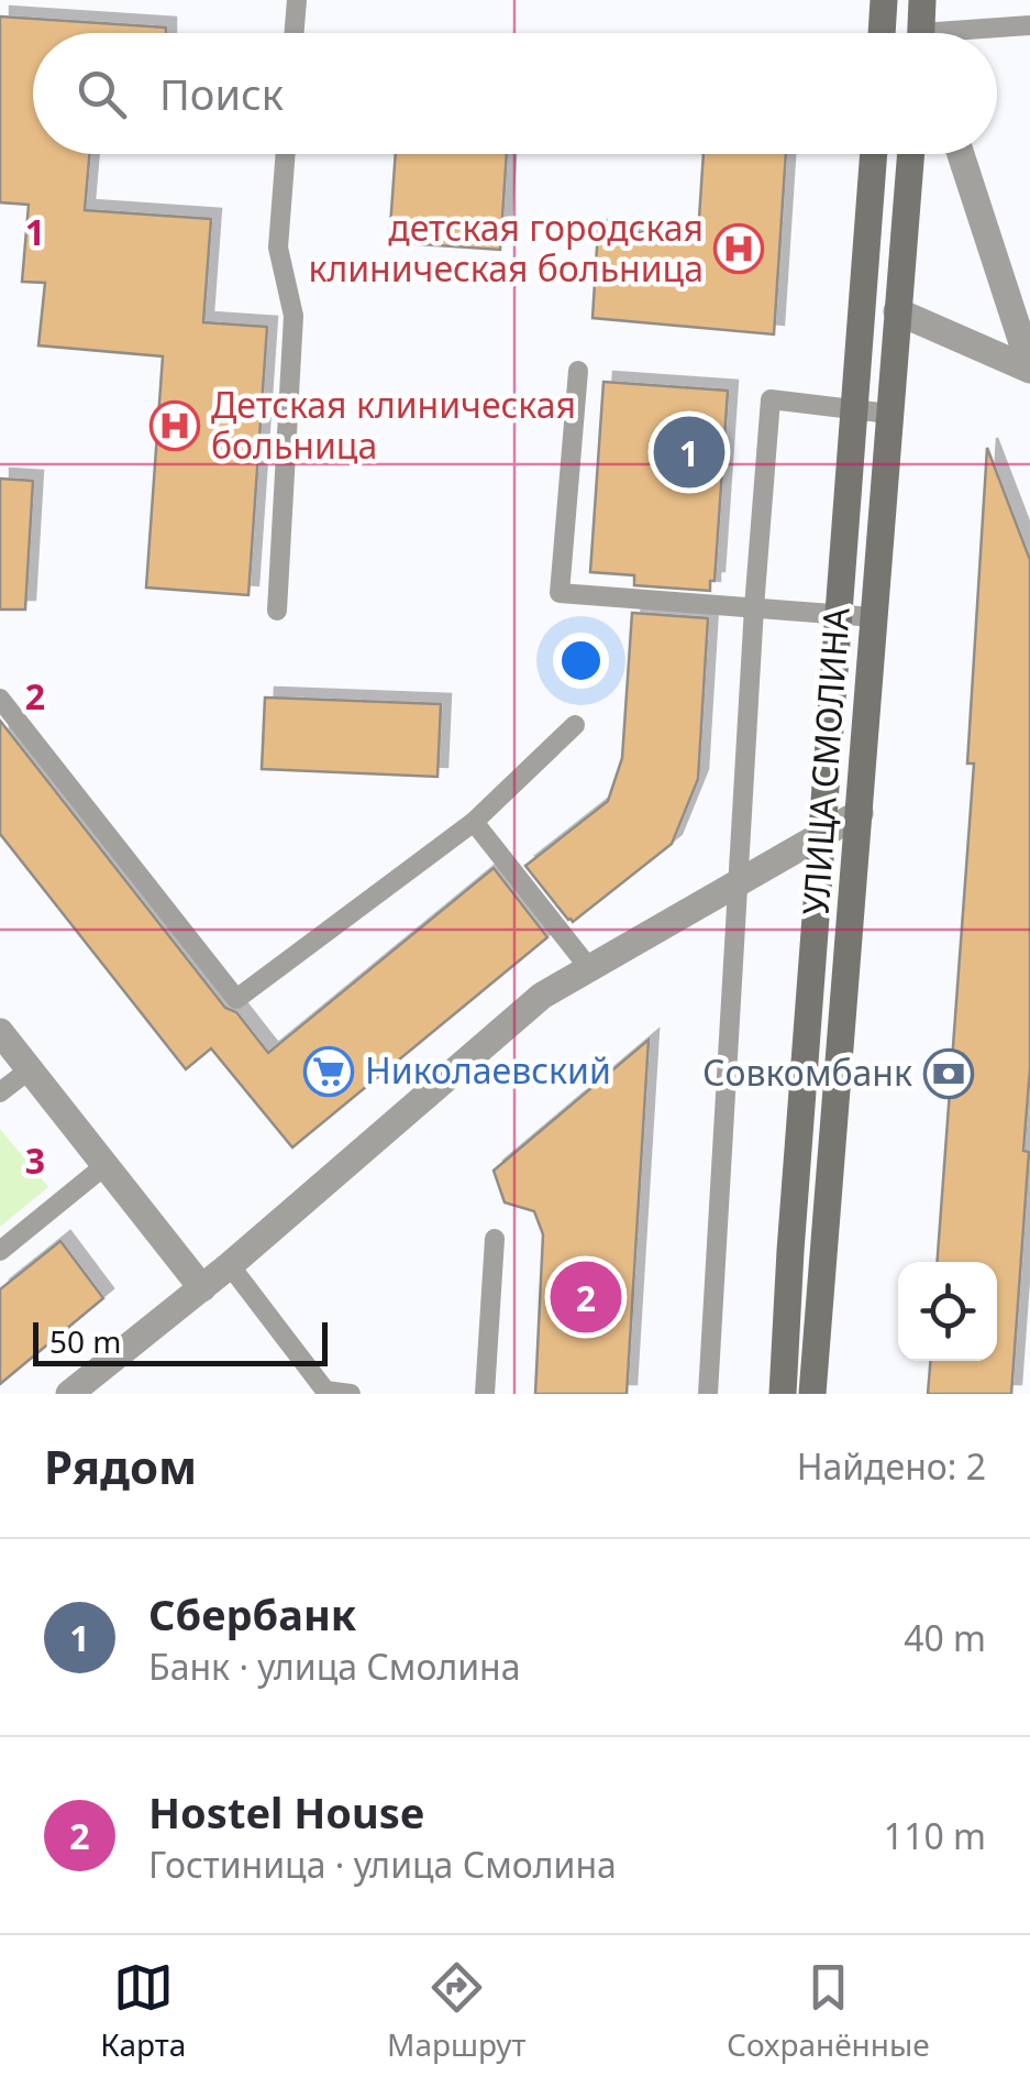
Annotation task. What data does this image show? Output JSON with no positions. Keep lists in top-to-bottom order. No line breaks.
{"streets":{"main road":["УЛИЦА СМОЛИНА"]},"places":{"hospital":["детская городская клиническая больница","Детская клиническая больница"],"supermarket":["Николаевский"],"bank":["Совкомбанк"]},"scale_bar":"50 m","page":{"search":"Поиск","pins":["1","2"],"scale":"50 m","heading":["Рядом","Найдено: 2"],"list":[{"mark":"1","name":"Сбербанк","note":"Банк · улица Смолина","value":"40 m"},{"mark":"2","name":"Hostel House","note":"Гостиница · улица Смолина","value":"110 m"}],"nav":["Карта","Маршрут","Сохранённые"]},"grid":{"rows":["1","2","3"]}}
